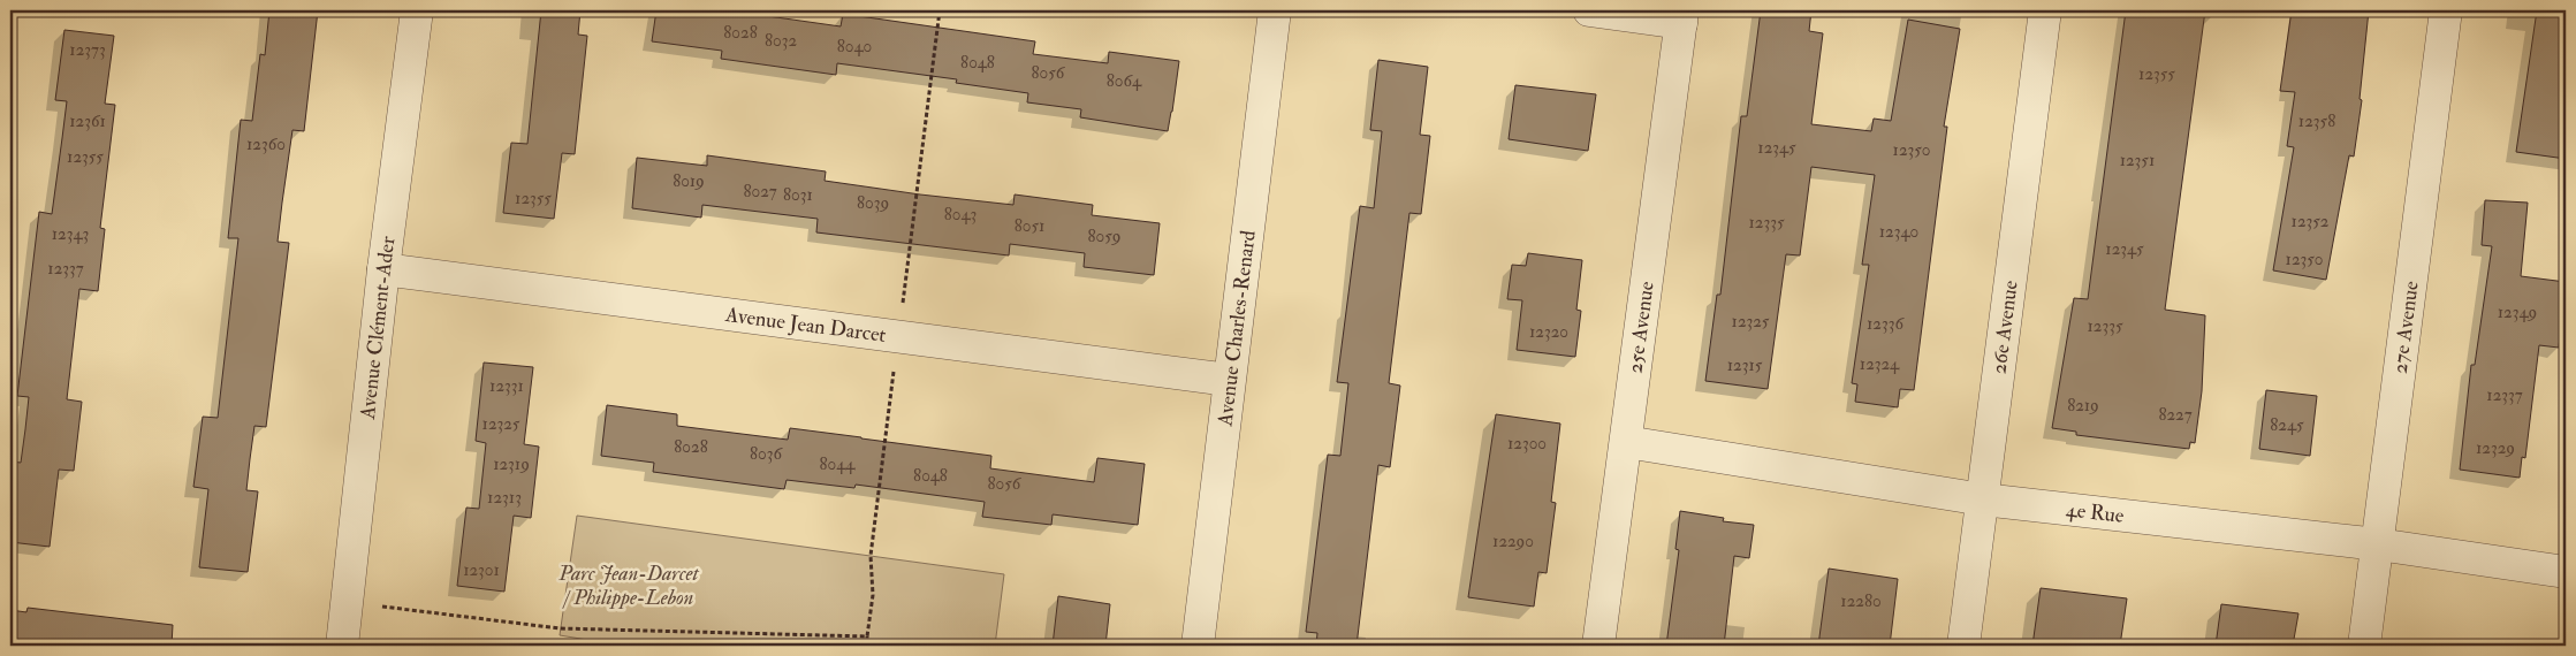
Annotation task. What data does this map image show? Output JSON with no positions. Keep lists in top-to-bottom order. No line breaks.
{"streets":{"street":["Avenue Jean Darcet","Avenue Clément-Ader","Avenue Charles-Renard","25e Avenue","26e Avenue","27e Avenue","4e Rue"]},"crossings":[["Avenue Jean Darcet","Avenue Clément-Ader"],["Avenue Jean Darcet","Avenue Charles-Renard"],["25e Avenue","4e Rue"],["26e Avenue","4e Rue"],["27e Avenue","4e Rue"]],"parks":["Parc Jean-Darcet / Philippe-Lebon"],"house_numbers":["8028","8032","8040","12373","8048","8056","12355","8064","12361","12358","12360","12345","12350","12355","12351","8019","8027","8031","12355","8039","8043","12352","12335","8051","12340","12343","8059","12345","12350","12337","12349","12325","12336","12335","12320","12324","12315","12331","12337","8219","8227","12325","8245","12300","8028","12329","8036","12319","8044","8048","8056","12313","12290","12301","12280"]}
